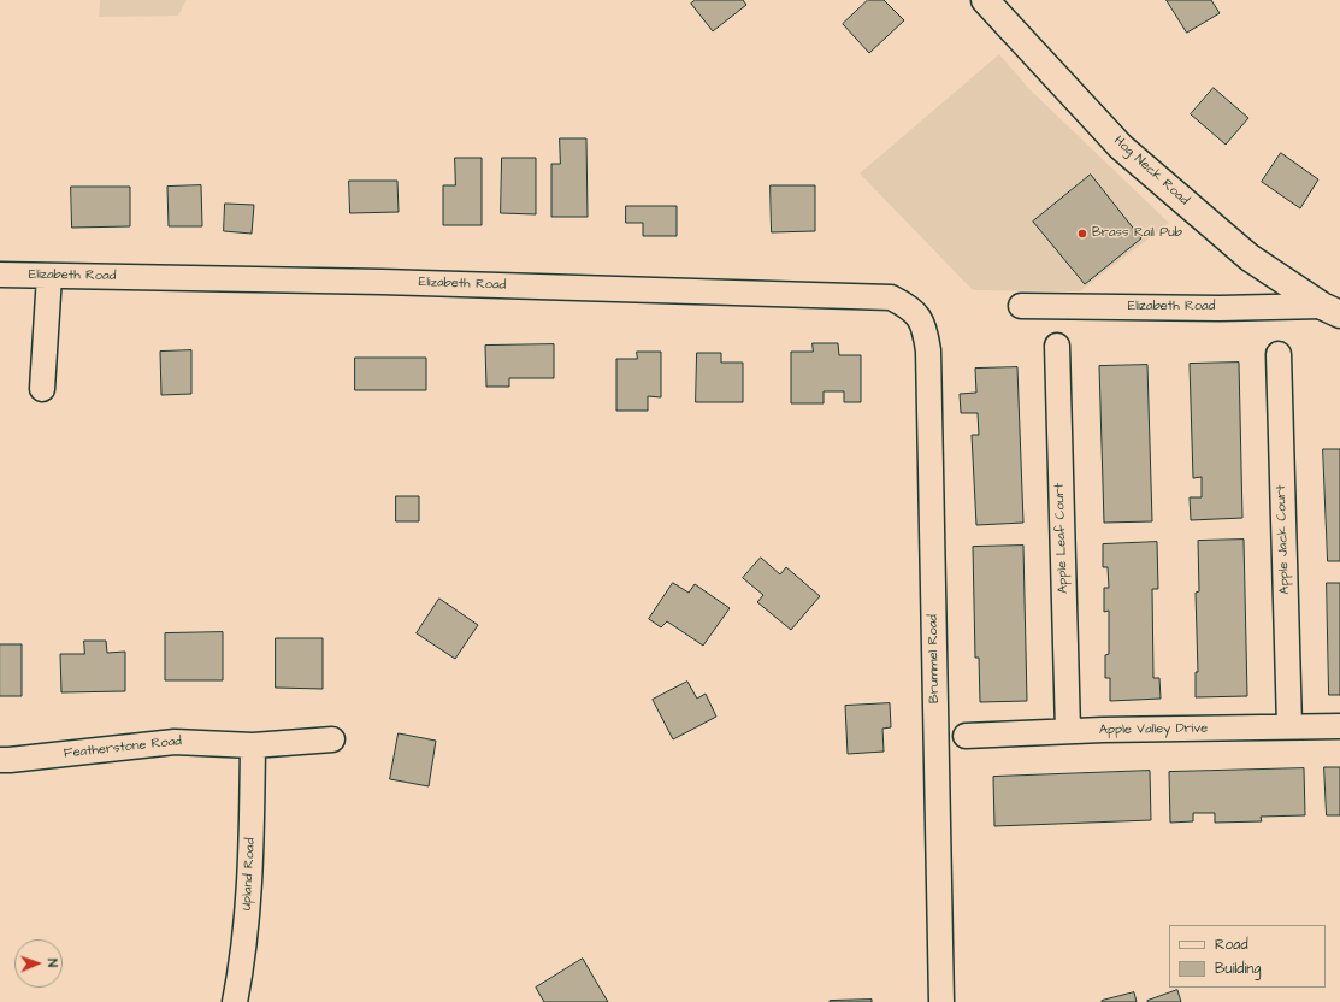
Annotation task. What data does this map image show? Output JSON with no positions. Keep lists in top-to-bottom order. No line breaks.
{"streets":{"main road":["Hog Neck Road"],"street":["Elizabeth Road","Apple Leaf Court","Apple Jack Court","Brummel Road","Apple Valley Drive","Featherstone Road","Upland Road"]},"crossings":[["Hog Neck Road","Elizabeth Road"],["Elizabeth Road","Brummel Road"],["Apple Leaf Court","Apple Valley Drive"],["Apple Jack Court","Apple Valley Drive"],["Featherstone Road","Upland Road"]],"places":["Brass Rail Pub"],"legend":["Road","Building"],"north":"right"}
